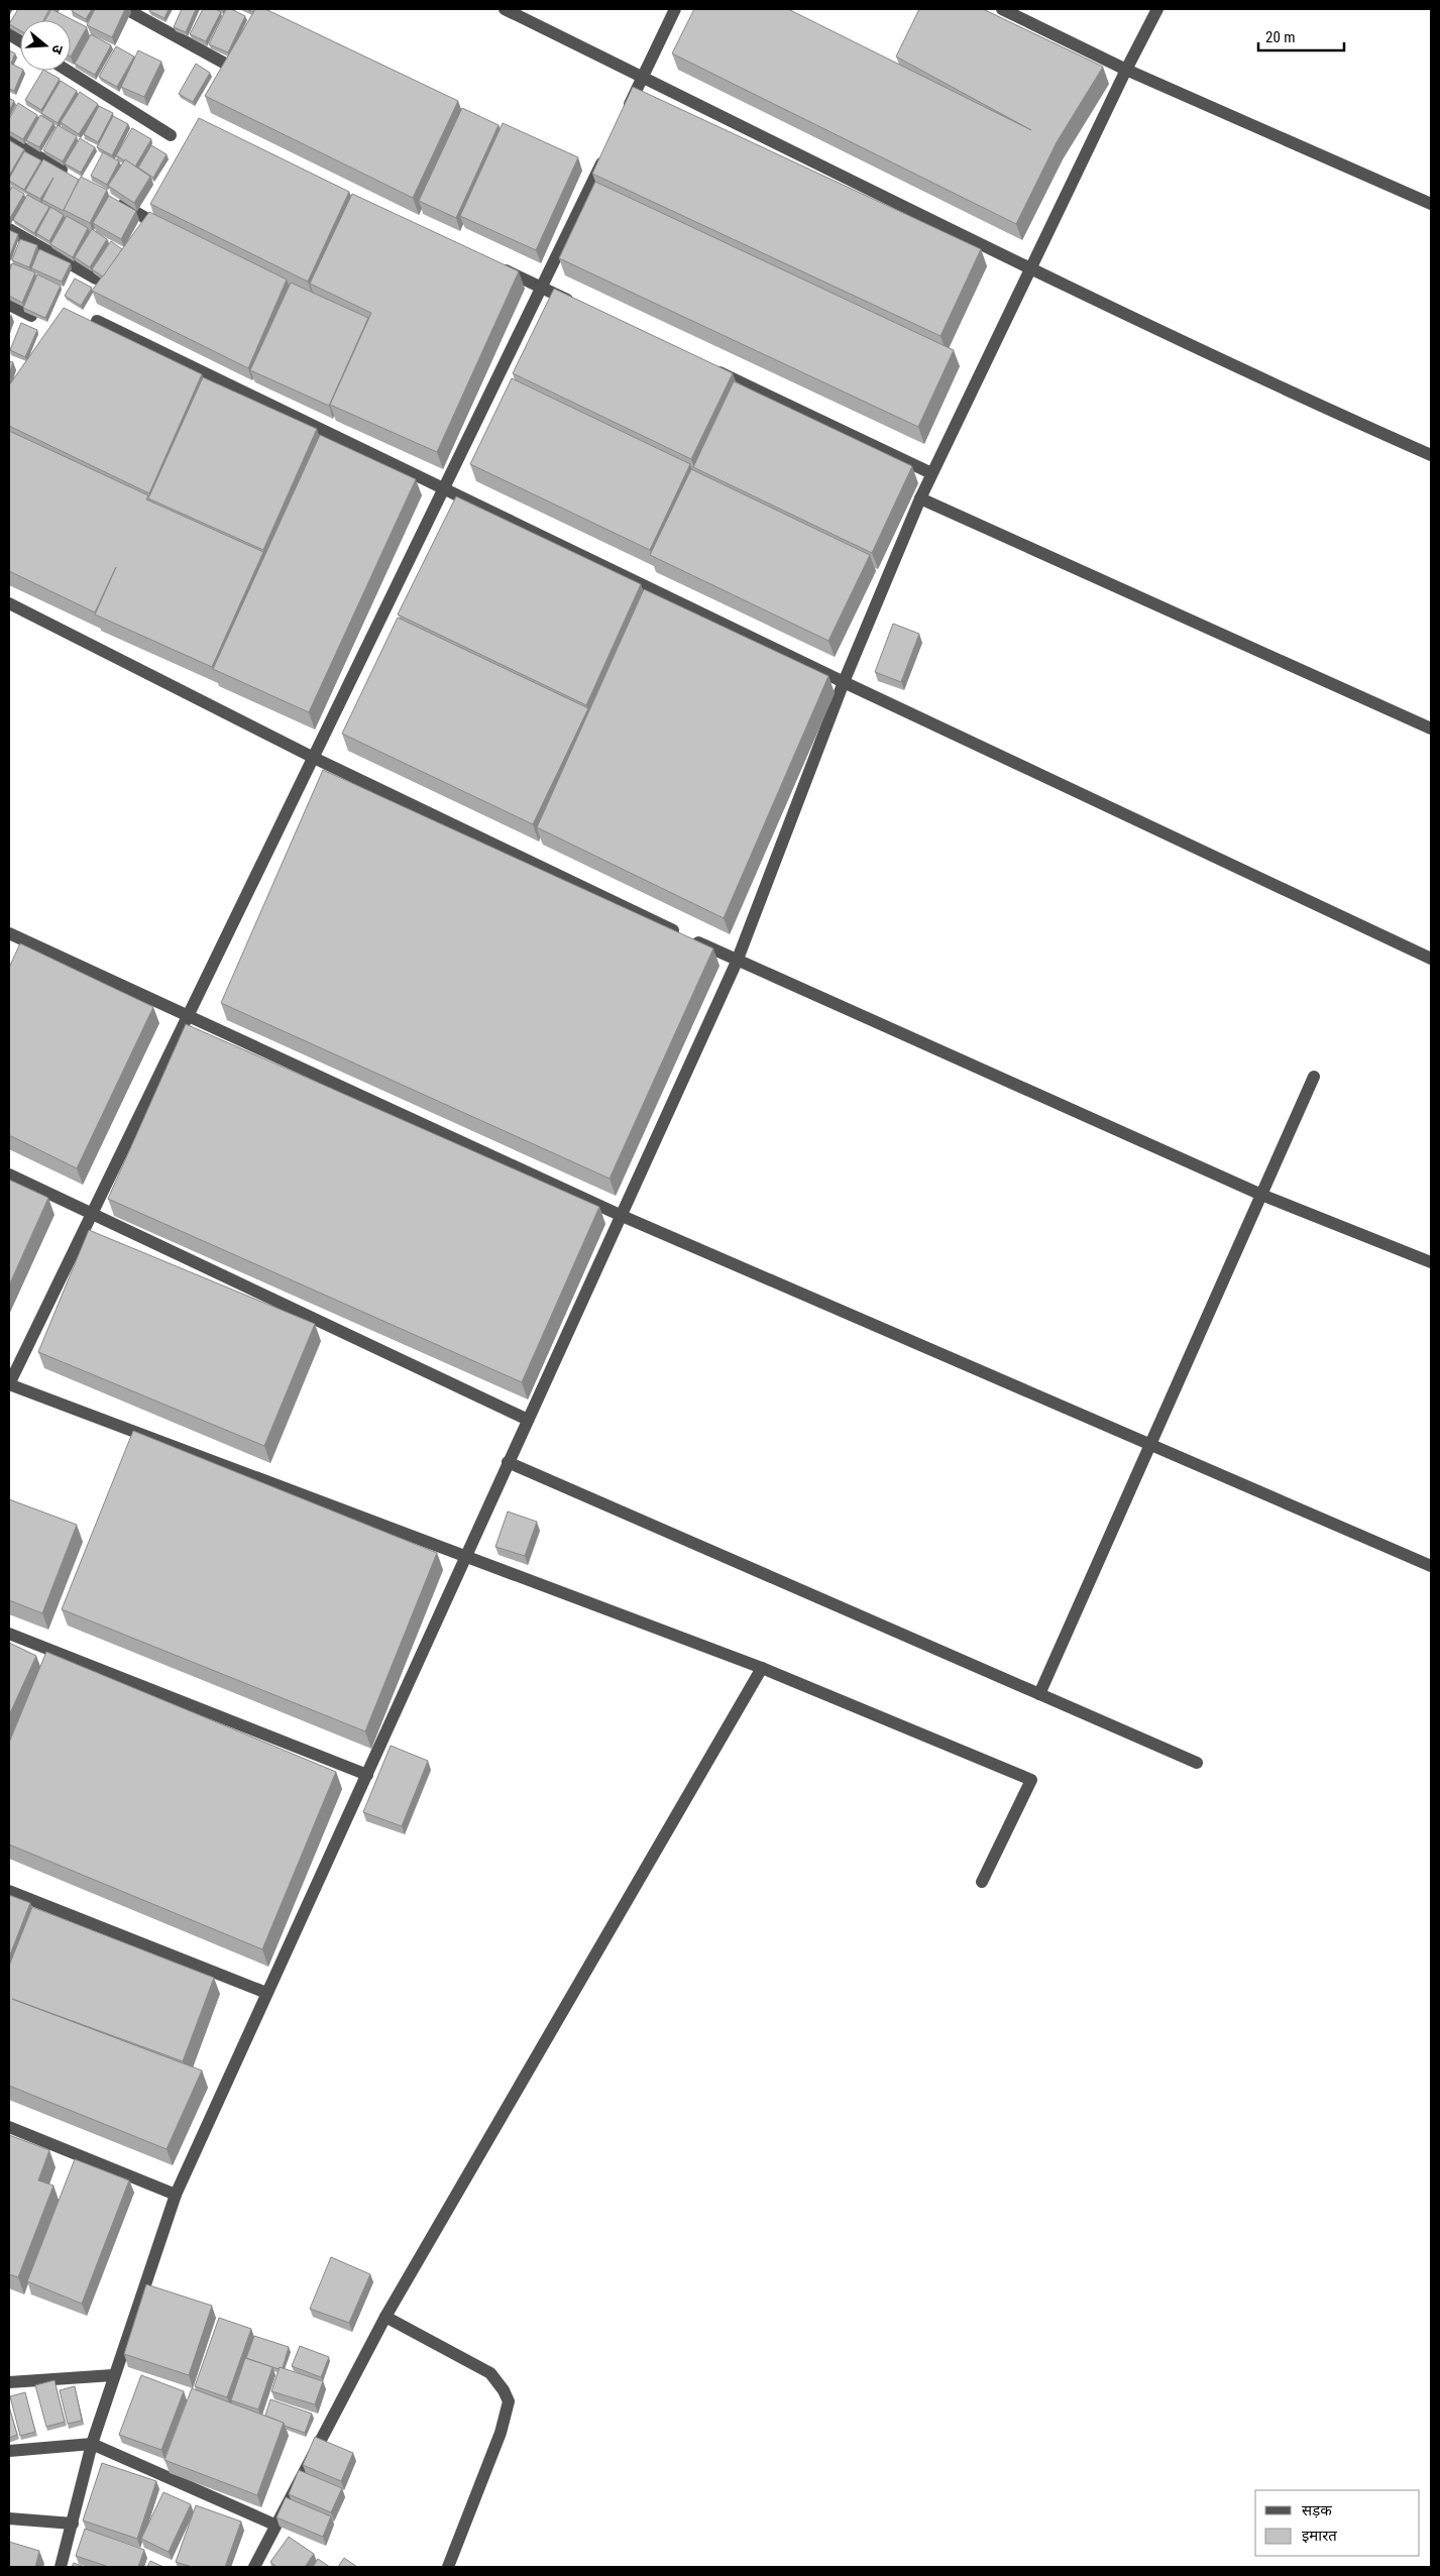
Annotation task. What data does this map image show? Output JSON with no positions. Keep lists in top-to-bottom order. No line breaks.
{"legend":["सड़क","इमारत"],"scale_bar":"20 m","north":"right"}
